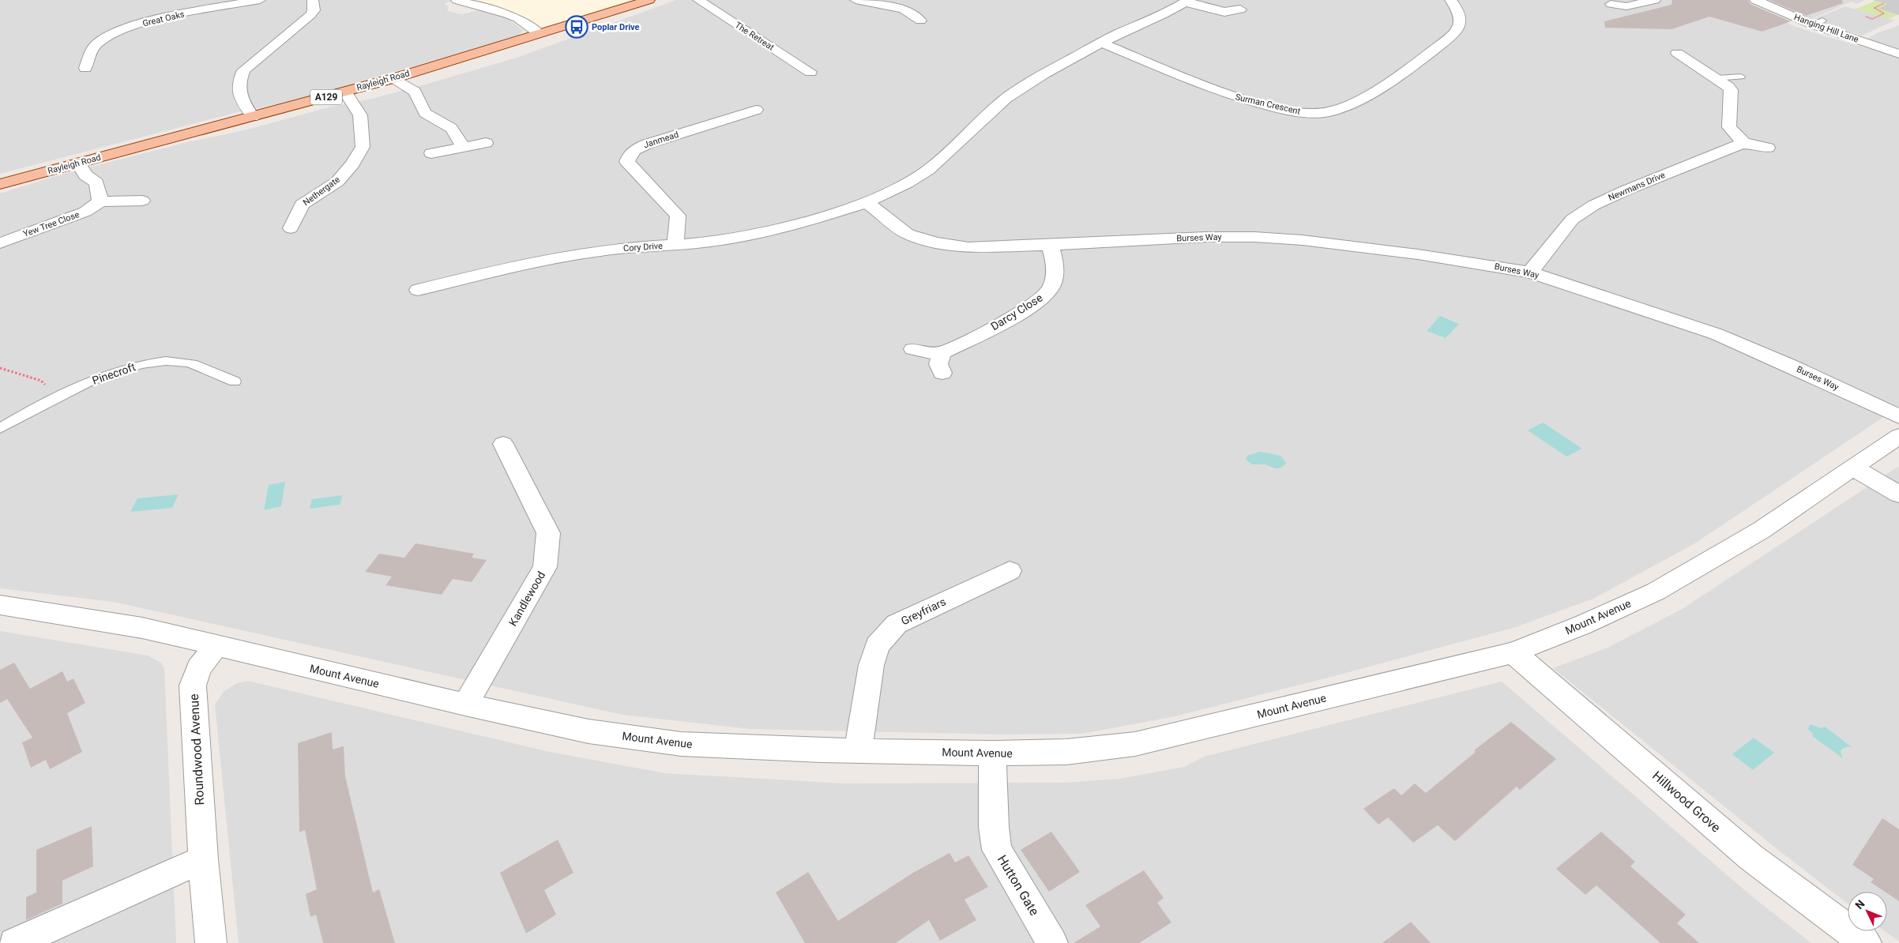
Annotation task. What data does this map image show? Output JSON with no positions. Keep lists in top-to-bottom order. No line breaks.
{"streets":{"main road":["Rayleigh Road","A129"],"street":["Great Oaks","Hanging Hill Lane","The Retreat","Surman Crescent","Janmead","Newmans Drive","Nethergate","Yew Tree Close","Burses Way","Cory Drive","Darcy Close","Kandlewood","Greyfriars","Mount Avenue","Roundwood Avenue","Hillwood Grove","Hutton Gate"],"lane":["Pinecroft"]},"crossings":[["Rayleigh Road","Nethergate"],["Janmead","Cory Drive"],["Newmans Drive","Burses Way"],["Burses Way","Cory Drive"],["Burses Way","Darcy Close"],["Kandlewood","Mount Avenue"],["Greyfriars","Mount Avenue"],["Mount Avenue","Roundwood Avenue"],["Mount Avenue","Hillwood Grove"],["Mount Avenue","Hutton Gate"]],"places":{"bus stop":["Poplar Drive"]},"north":"top left"}
